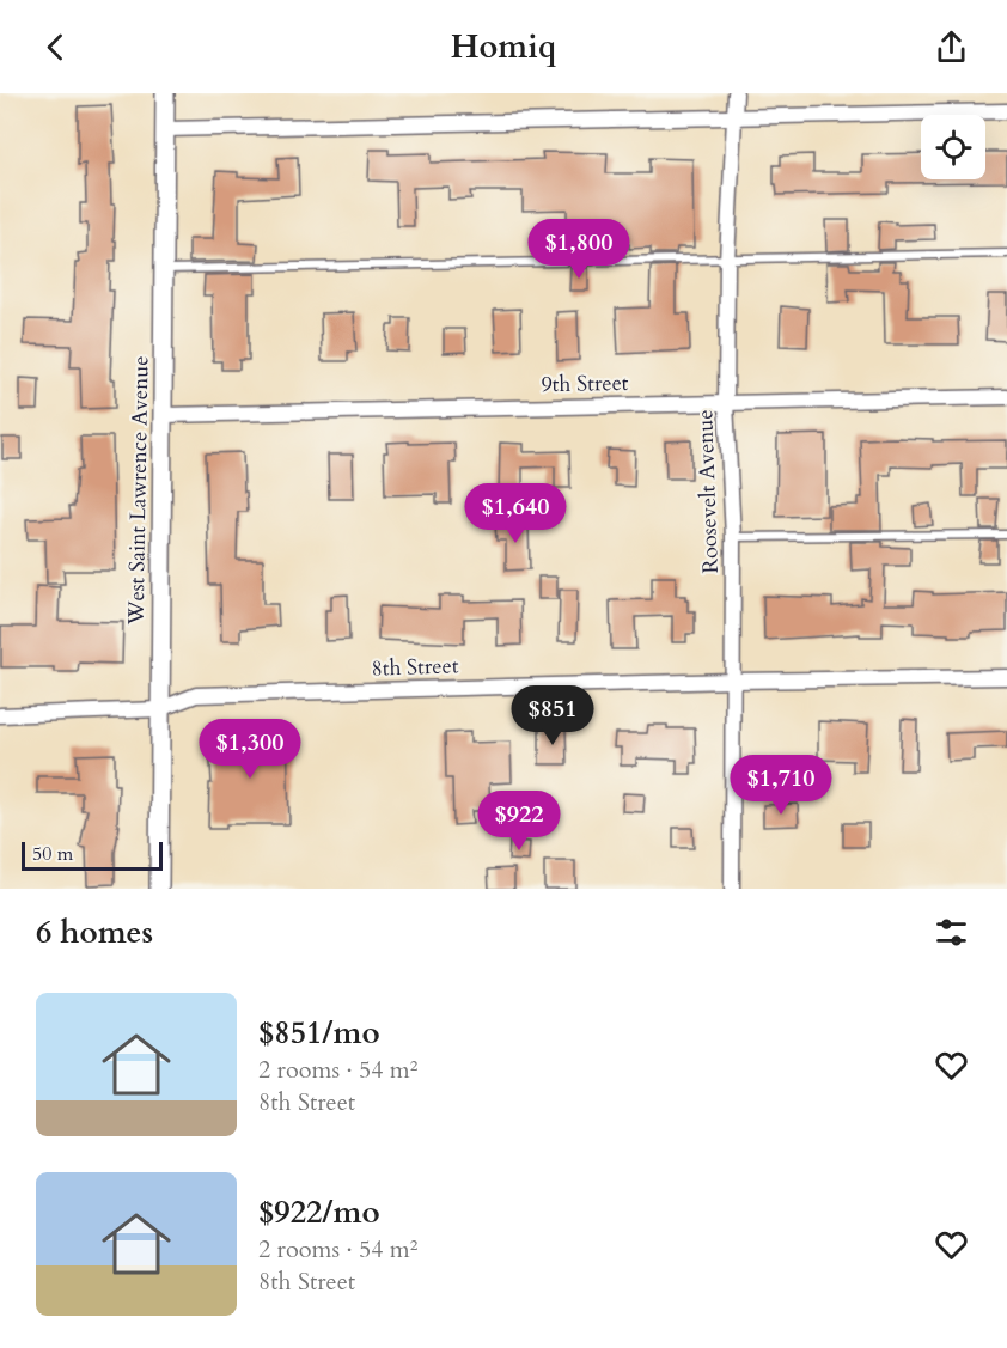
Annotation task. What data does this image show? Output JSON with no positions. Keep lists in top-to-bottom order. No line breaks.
{"streets":{"street":["9th Street","West Saint Lawrence Avenue","Roosevelt Avenue","8th Street"]},"crossings":[["9th Street","West Saint Lawrence Avenue"],["9th Street","Roosevelt Avenue"],["West Saint Lawrence Avenue","8th Street"],["Roosevelt Avenue","8th Street"]],"scale_bar":"50 m","page":{"header":"Homiq","price":["$1,800","$1,640","$851","$1,300","$1,710","$922"],"scale":"50 m","heading":"6 homes","list":[{"name":"$851/mo","note":"2 rooms · 54 m² · 8th Street"},{"name":"$922/mo","note":"2 rooms · 54 m² · 8th Street"}]}}
